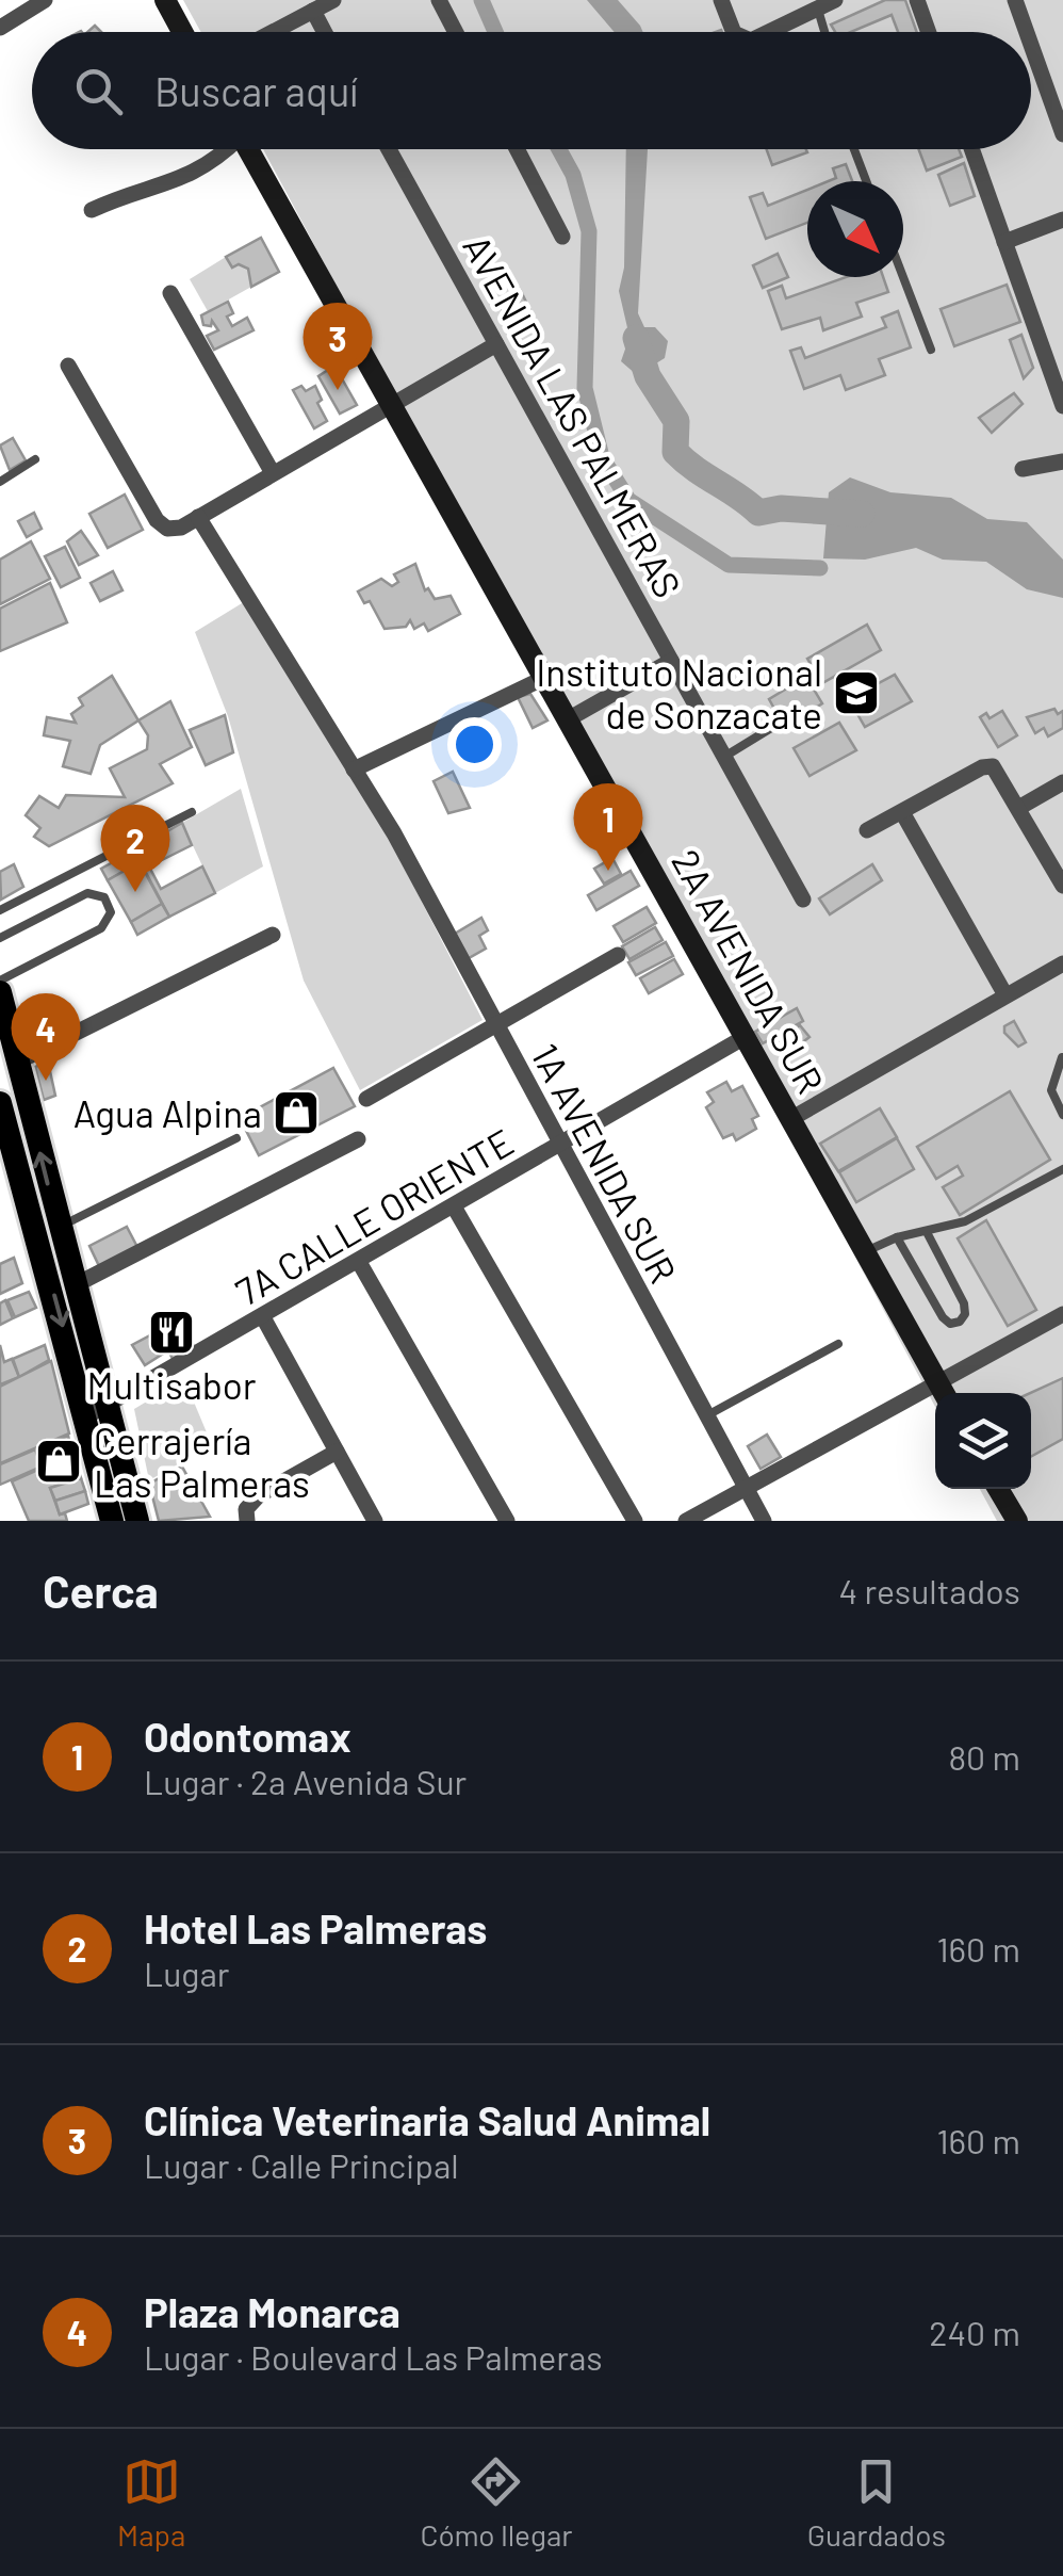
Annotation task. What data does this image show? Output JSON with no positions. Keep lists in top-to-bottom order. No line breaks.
{"streets":{"street":["AVENIDA LAS PALMERAS","2A AVENIDA SUR","1A AVENIDA SUR","7A CALLE ORIENTE"]},"crossings":[["2A AVENIDA SUR","7A CALLE ORIENTE"],["1A AVENIDA SUR","7A CALLE ORIENTE"]],"places":{"school or university":["Instituto Nacional de Sonzacate"],"shop":["Agua Alpina","Cerrajería Las Palmeras"],"restaurant":["Multisabor"]},"north":"bottom right","page":{"search":"Buscar aquí","pins":["3","1","2","4"],"heading":["Cerca","4 resultados"],"list":[{"mark":"1","name":"Odontomax","note":"Lugar · 2a Avenida Sur","value":"80 m"},{"mark":"2","name":"Hotel Las Palmeras","note":"Lugar","value":"160 m"},{"mark":"3","name":"Clínica Veterinaria Salud Animal","note":"Lugar · Calle Principal","value":"160 m"},{"mark":"4","name":"Plaza Monarca","note":"Lugar · Boulevard Las Palmeras","value":"240 m"}],"nav":["Mapa","Cómo llegar","Guardados"]}}
